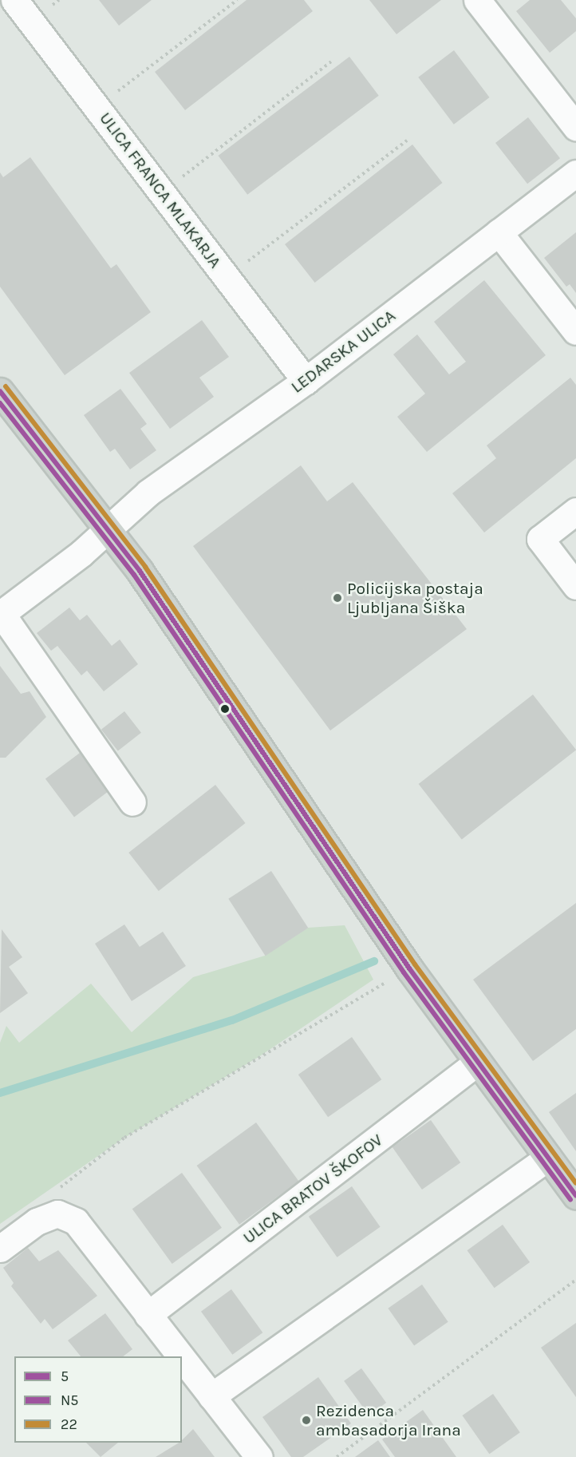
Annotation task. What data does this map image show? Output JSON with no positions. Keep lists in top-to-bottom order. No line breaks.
{"streets":{"street":["ULICA FRANCA MLAKARJA","LEDARSKA ULICA","ULICA BRATOV ŠKOFOV"]},"crossings":[["ULICA FRANCA MLAKARJA","LEDARSKA ULICA"]],"places":["Policijska postaja Ljubljana Šiška","Rezidenca ambasadorja Irana"],"lines":["transit line 22","transit line 5","transit line N5"],"legend":["5","N5","22"]}
